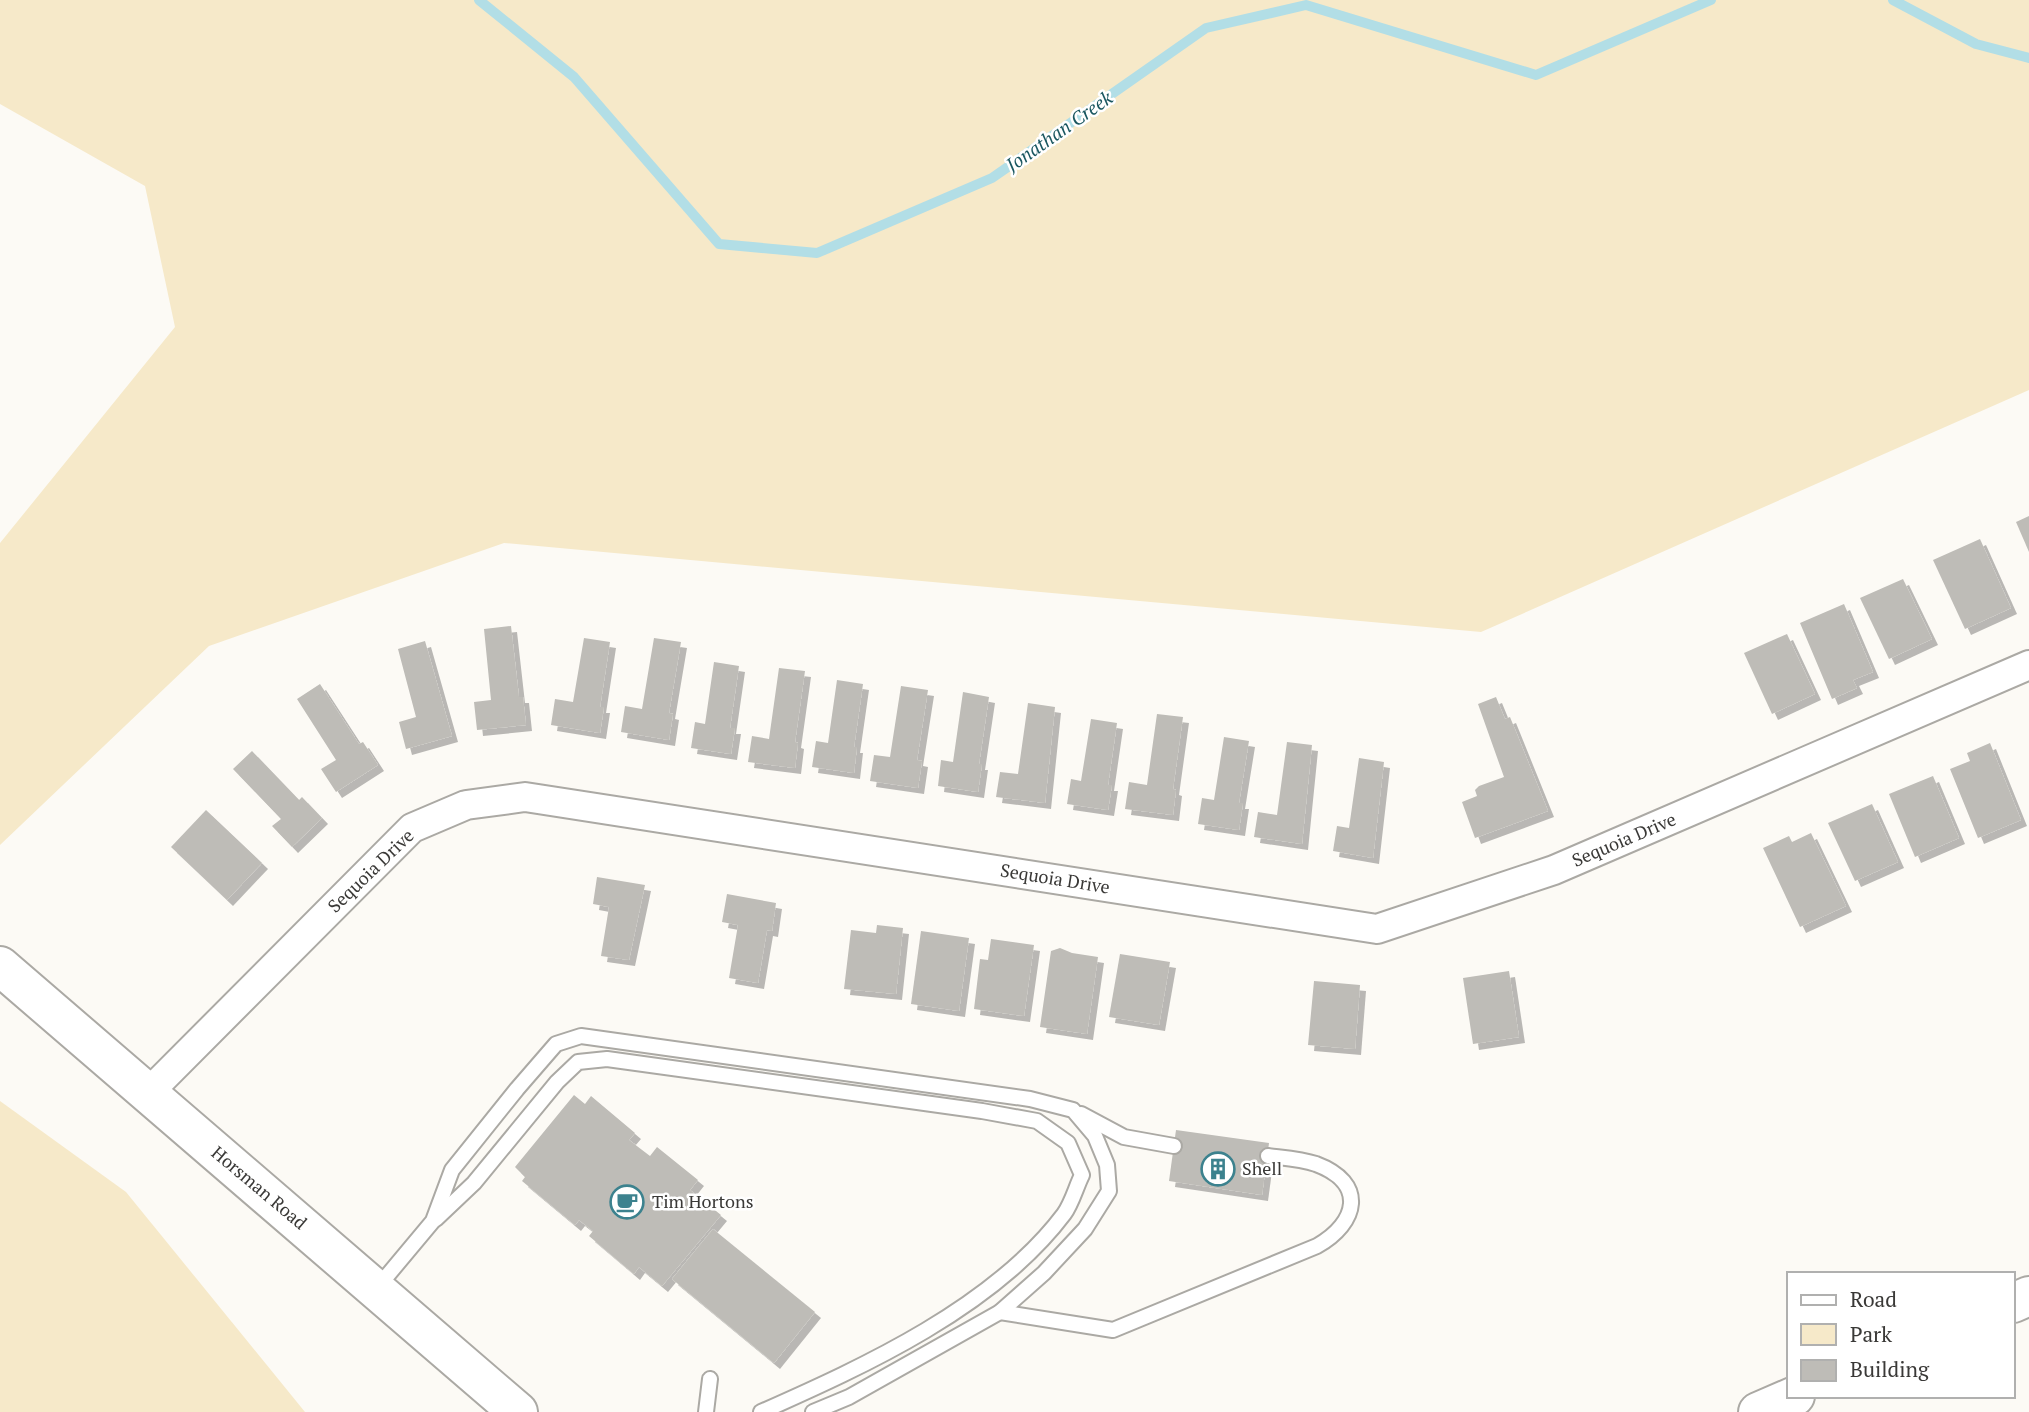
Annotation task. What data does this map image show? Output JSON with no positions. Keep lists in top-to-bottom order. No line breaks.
{"streets":{"street":["Sequoia Drive","Horsman Road"]},"crossings":[["Sequoia Drive","Horsman Road"]],"water":["Jonathan Creek"],"places":{"building":["Shell"],"cafe":["Tim Hortons"]},"legend":["Road","Park","Building"]}
